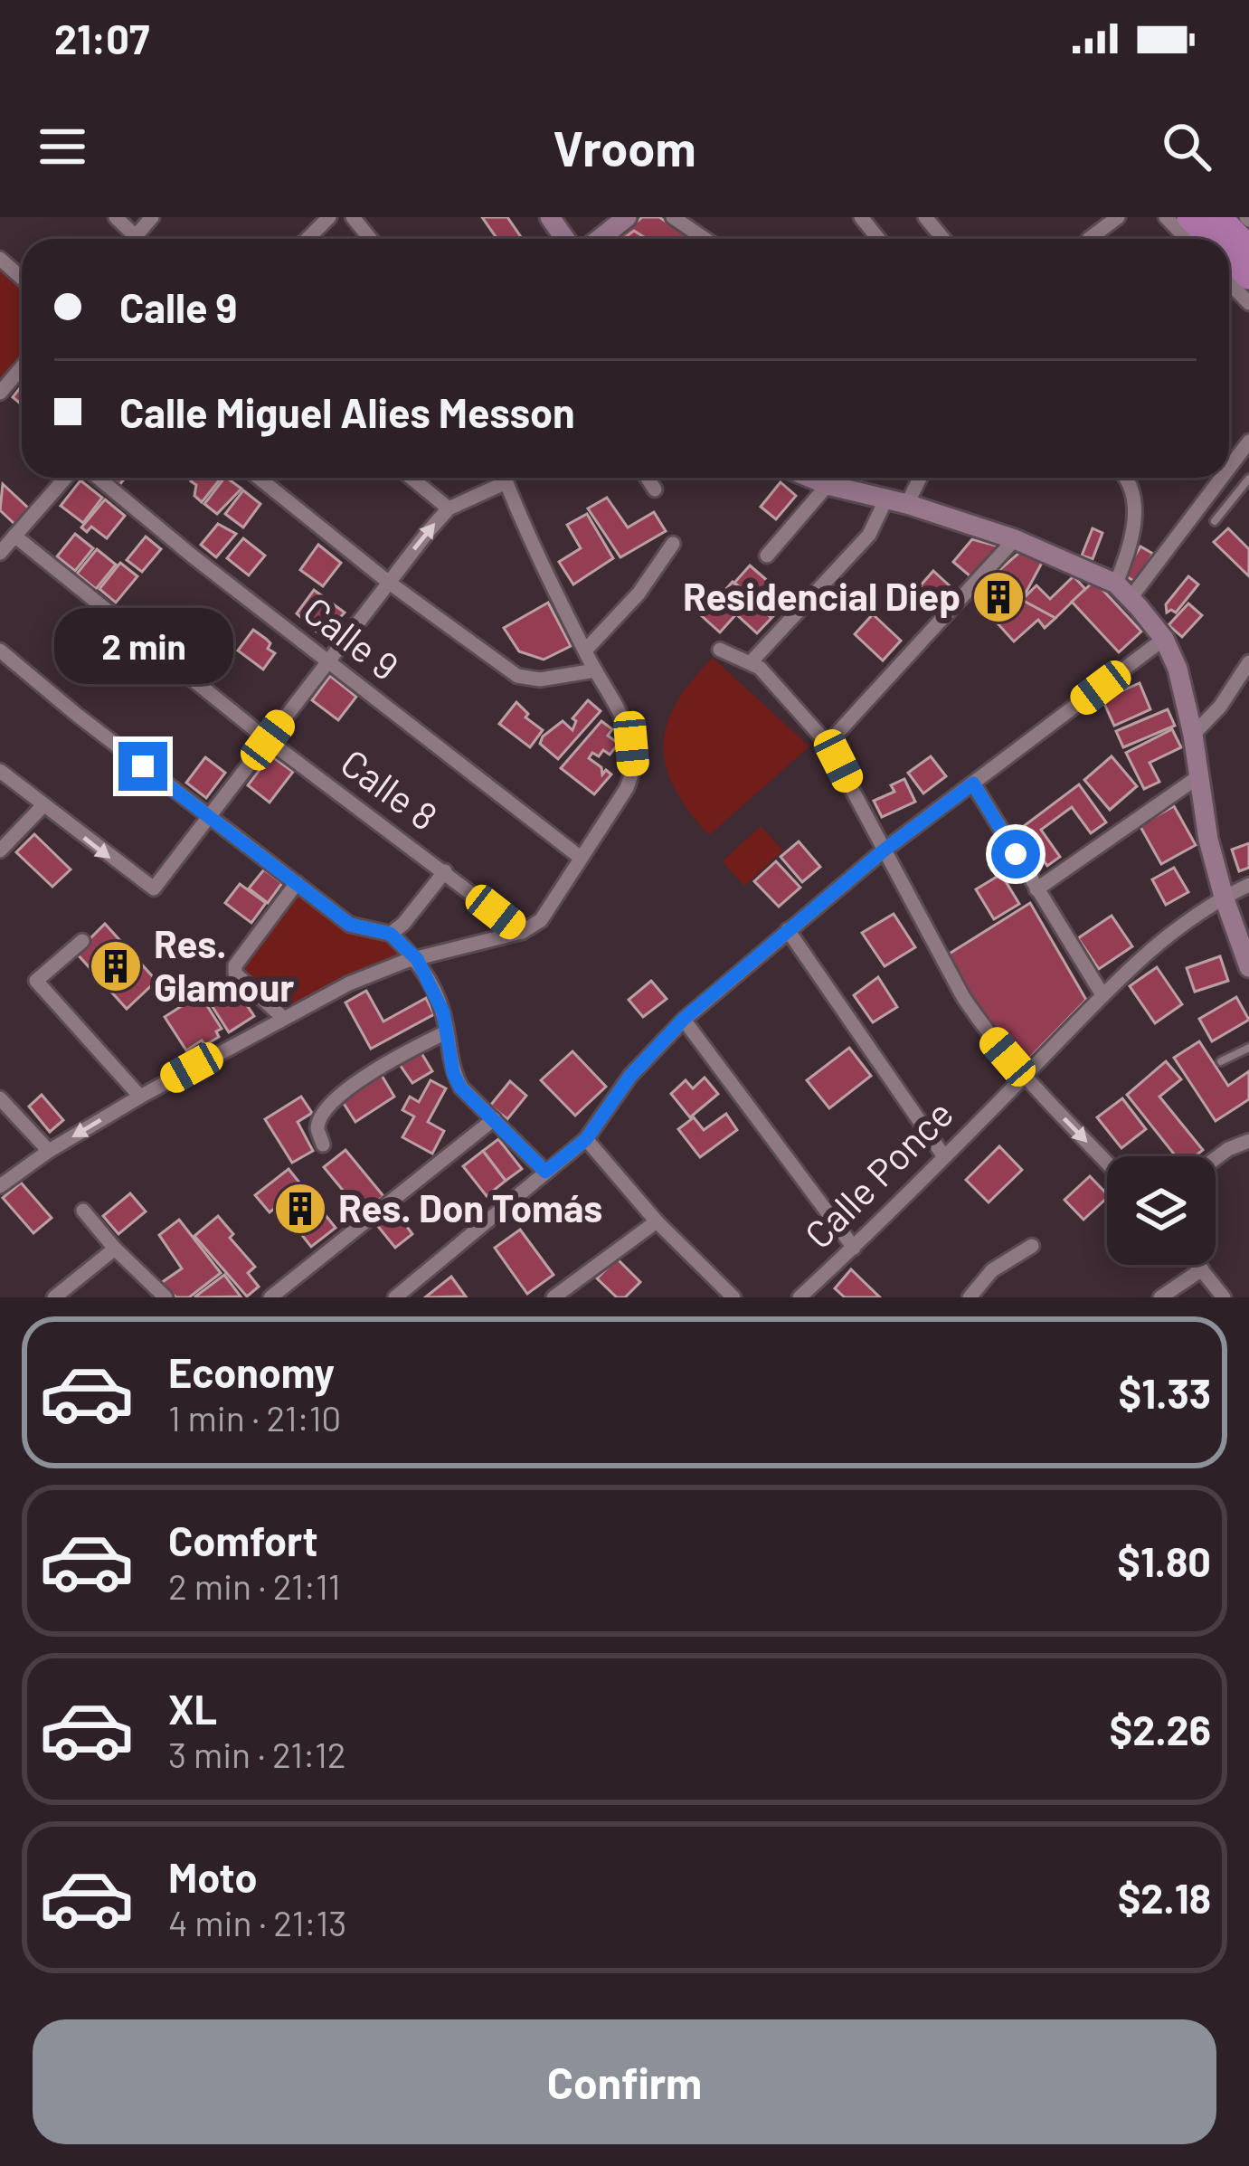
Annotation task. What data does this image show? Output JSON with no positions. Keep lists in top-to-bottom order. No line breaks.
{"streets":{"street":["Calle 9","Calle 8","Calle Ponce"]},"places":{"building":["Residencial Diep","Res. Glamour","Res. Don Tomás"]},"page":{"status":"21:07","header":"Vroom","banner":["Calle 9","Calle Miguel Alies Messon"],"bubble":"2 min","list":[{"name":"Economy","note":"1 min · 21:10","value":"$1.33"},{"name":"Comfort","note":"2 min · 21:11","value":"$1.80"},{"name":"XL","note":"3 min · 21:12","value":"$2.26"},{"name":"Moto","note":"4 min · 21:13","value":"$2.18"}],"buttons":"Confirm"}}
